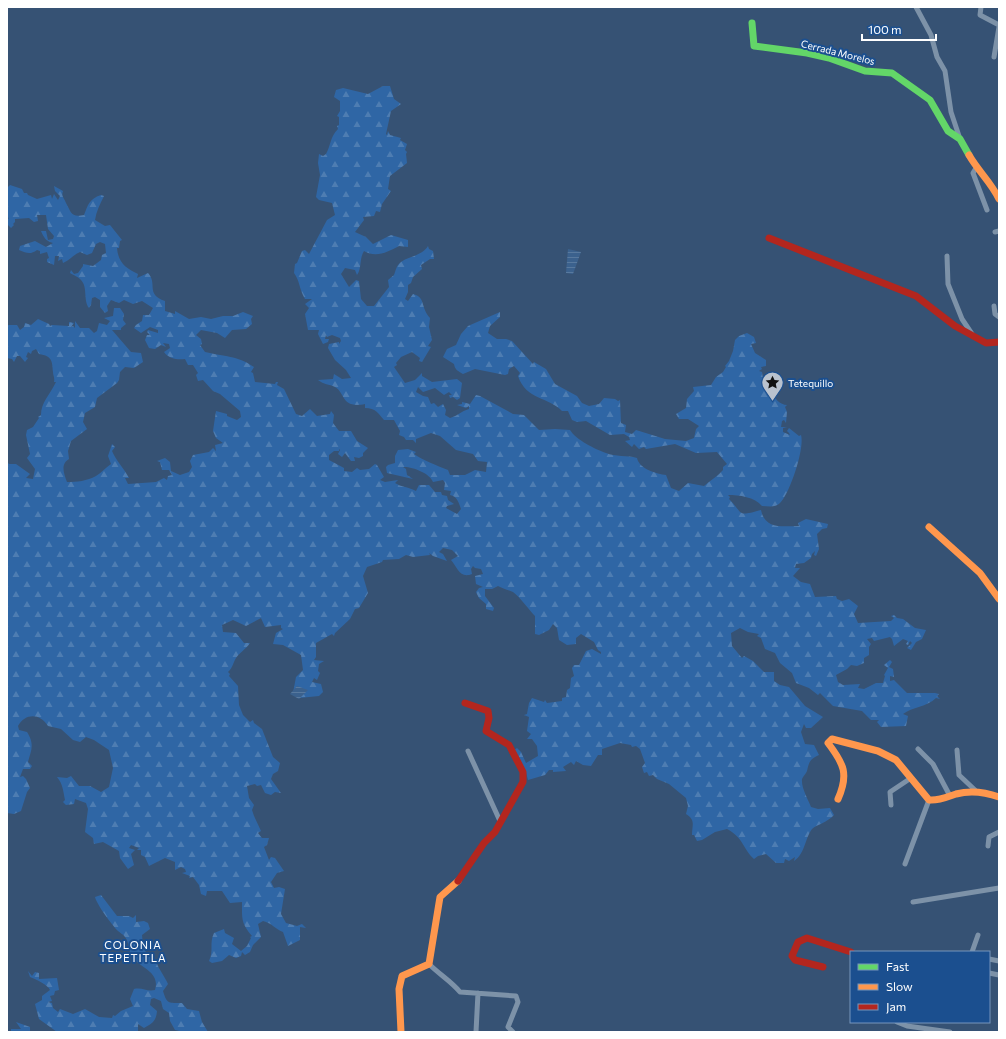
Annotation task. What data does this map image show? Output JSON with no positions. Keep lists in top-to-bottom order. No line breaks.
{"streets":{"street":["Cerrada Morelos"]},"districts":["COLONIA TEPETITLA"],"places":{"place":["Tetequillo"]},"legend":["Fast","Slow","Jam"],"scale_bar":"100 m"}
